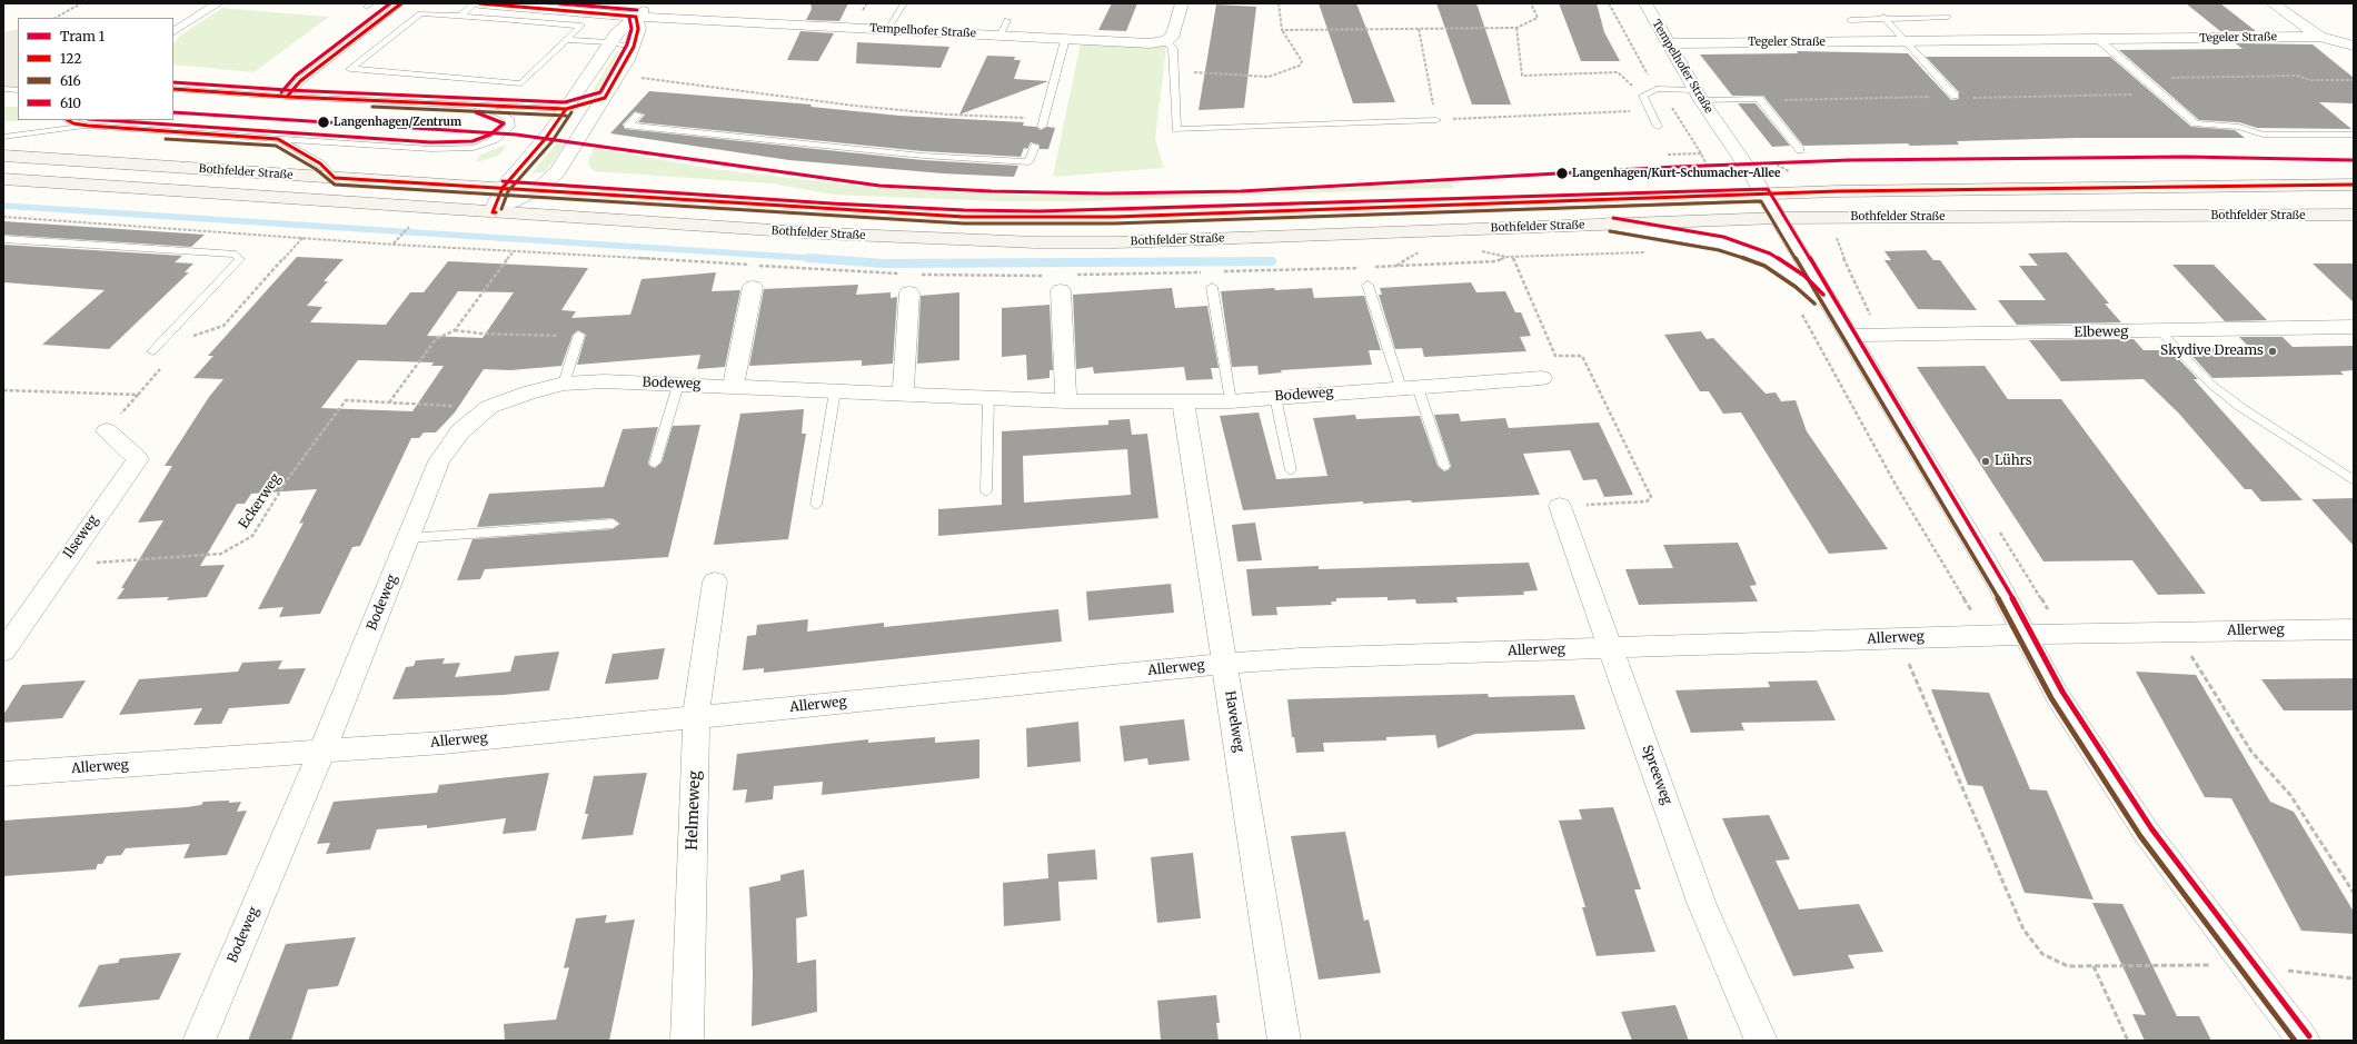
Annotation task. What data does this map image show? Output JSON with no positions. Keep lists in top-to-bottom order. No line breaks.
{"streets":{"main road":["Bothfelder Straße"],"street":["Tempelhofer Straße","Tegeler Straße","Elbeweg","Bodeweg","Ilseweg","Allerweg","Havelweg","Spreeweg","Helmeweg"],"path":["Eckerweg"]},"crossings":[["Tempelhofer Straße","Tegeler Straße"],["Tempelhofer Straße","Bothfelder Straße"],["Tempelhofer Straße","Elbeweg"],["Tempelhofer Straße","Allerweg"],["Bodeweg","Eckerweg"],["Bodeweg","Allerweg"],["Bodeweg","Havelweg"],["Eckerweg","Ilseweg"],["Allerweg","Havelweg"],["Allerweg","Spreeweg"],["Allerweg","Helmeweg"]],"places":["Langenhagen/Zentrum","Langenhagen/Kurt-Schumacher-Allee","Skydive Dreams","Lührs"],"lines":["transit line 122","transit line 610","transit line 616","tram line 1"],"legend":["Tram 1","122","616","610"]}
